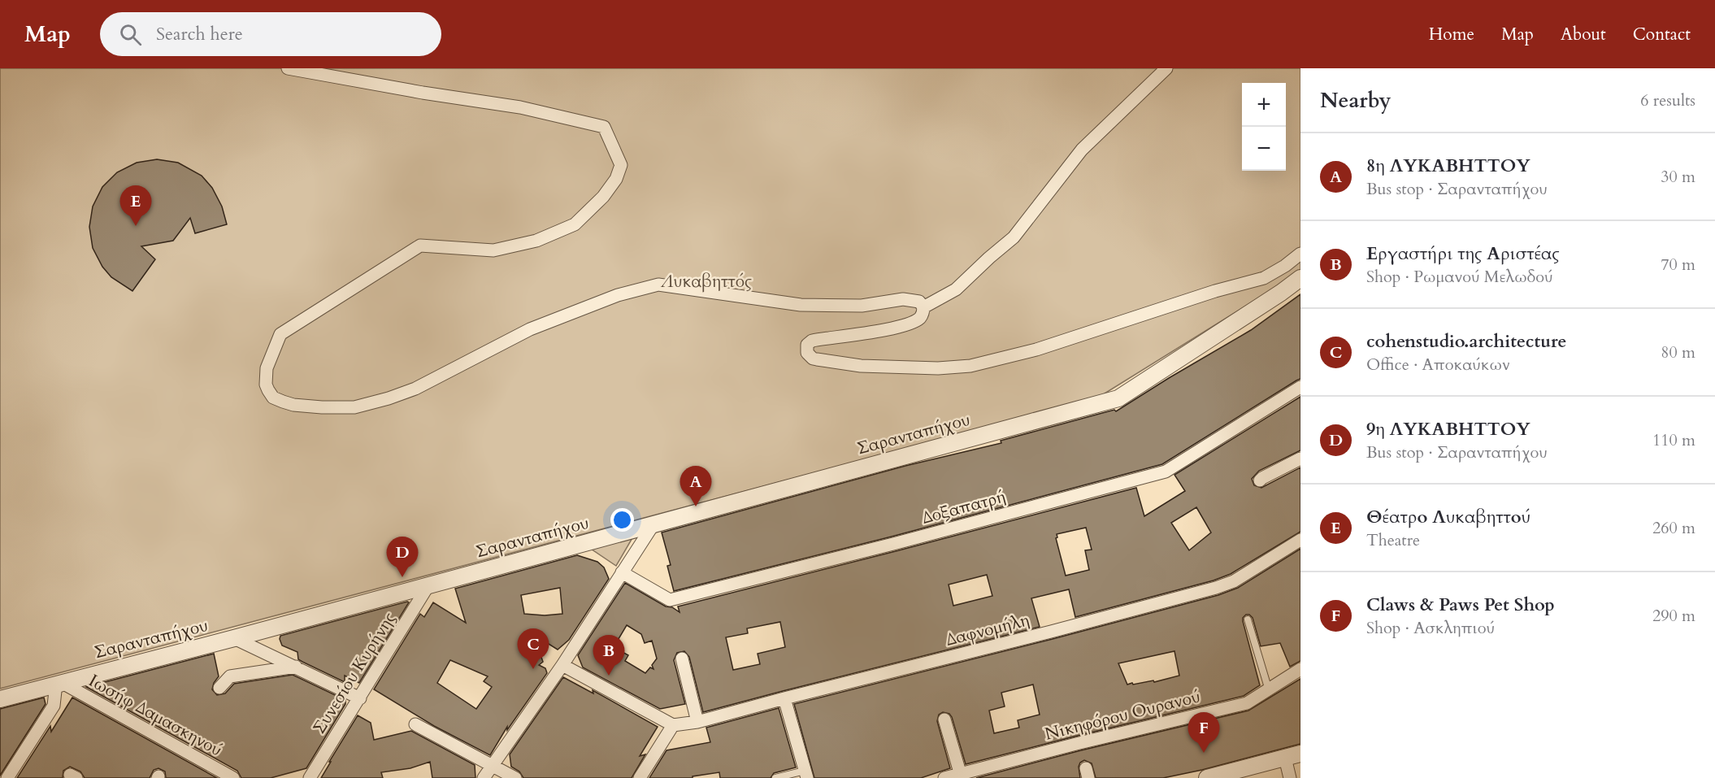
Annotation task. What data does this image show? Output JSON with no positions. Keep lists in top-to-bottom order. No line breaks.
{"streets":{"street":["Σαρανταπήχου","Δοξαπατρή","Δαφνομήλη","Συνεσίου Κυρήνης","Ιωσήφ Δαμασκηνού","Νικηφόρου Ουρανού"]},"crossings":[["Σαρανταπήχου","Συνεσίου Κυρήνης"],["Σαρανταπήχου","Ιωσήφ Δαμασκηνού"]],"parks":["Λυκαβηττός"],"page":{"header":"Map","search":"Search here","nav":["Home","Map","About","Contact"],"heading":["Nearby","6 results"],"map_buttons":["+","−"],"list":[{"mark":"A","name":"8η ΛΥΚΑΒΗΤΤΟΥ","note":"Bus stop · Σαρανταπήχου","value":"30 m"},{"mark":"B","name":"Εργαστήρι της Αριστέας","note":"Shop · Ρωμανού Μελωδού","value":"70 m"},{"mark":"C","name":"cohenstudio.architecture","note":"Office · Αποκαύκων","value":"80 m"},{"mark":"D","name":"9η ΛΥΚΑΒΗΤΤΟΥ","note":"Bus stop · Σαρανταπήχου","value":"110 m"},{"mark":"E","name":"Θέατρο Λυκαβηττού","note":"Theatre","value":"260 m"},{"mark":"F","name":"Claws & Paws Pet Shop","note":"Shop · Ασκληπιού","value":"290 m"}],"pins":["E","A","D","C","B","F"]}}
